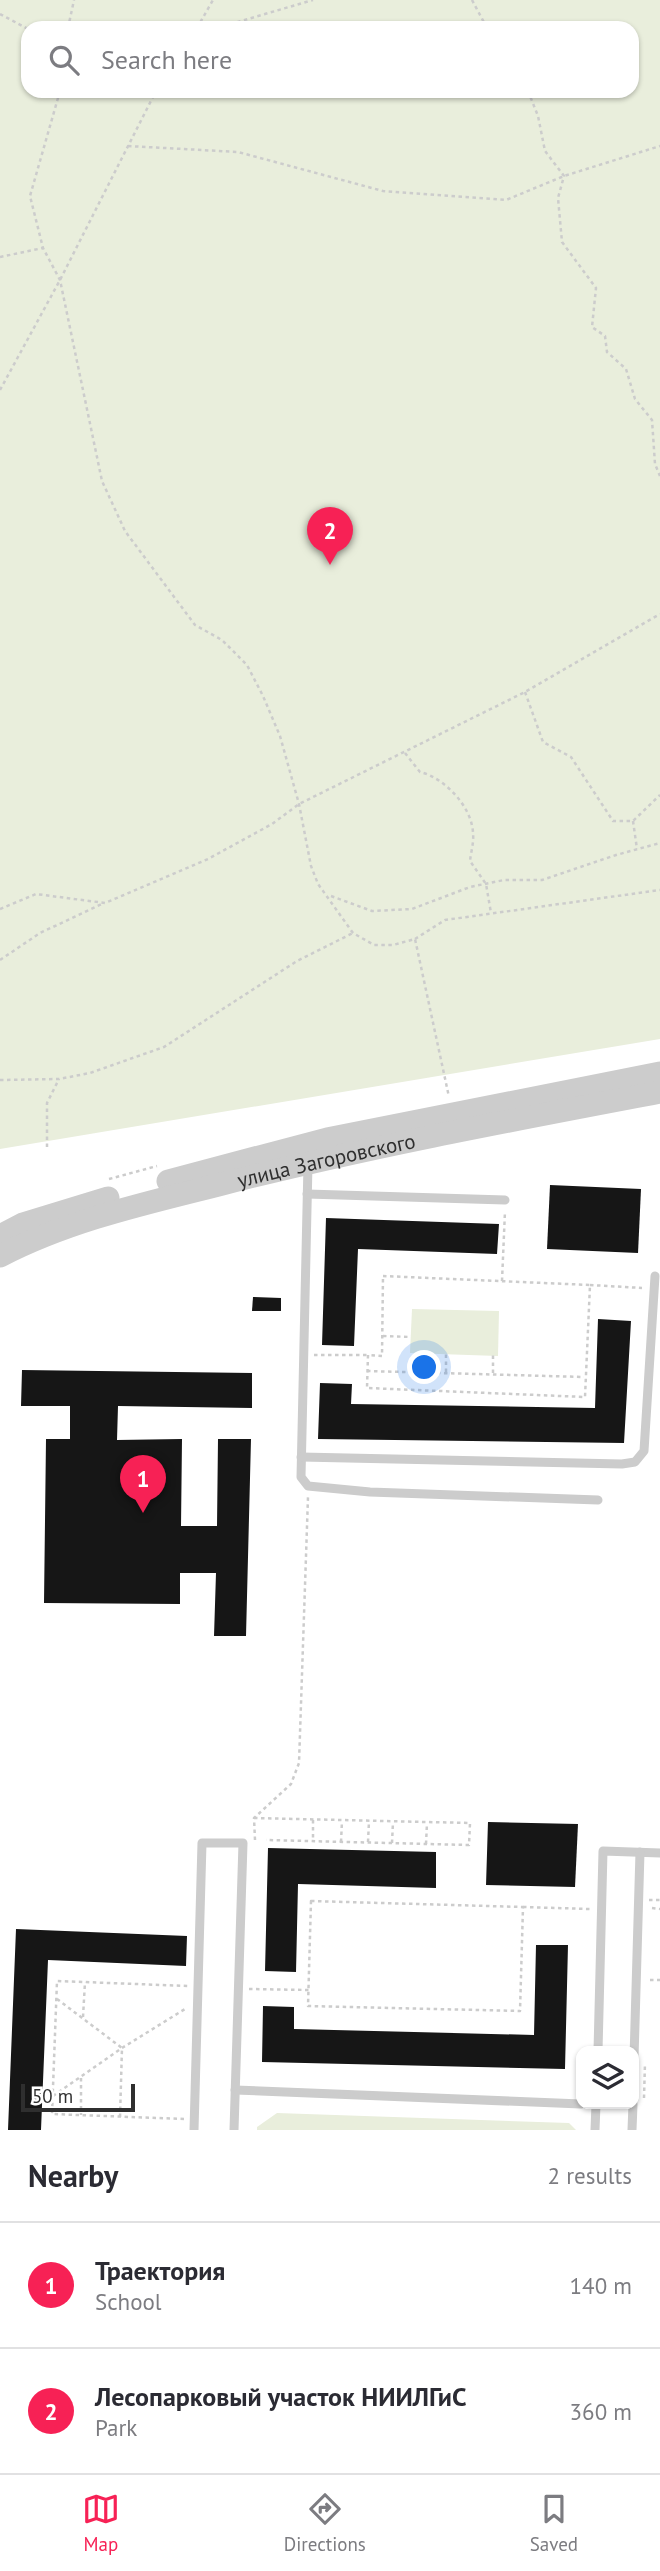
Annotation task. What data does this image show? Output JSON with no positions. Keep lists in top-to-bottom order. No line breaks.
{"streets":{"street":["улица Загоровского"]},"scale_bar":"50 m","page":{"search":"Search here","pins":["2","1"],"scale":"50 m","heading":["Nearby","2 results"],"list":[{"mark":"1","name":"Траектория","note":"School","value":"140 m"},{"mark":"2","name":"Лесопарковый участок НИИЛГиС","note":"Park","value":"360 m"}],"nav":["Map","Directions","Saved"]}}
